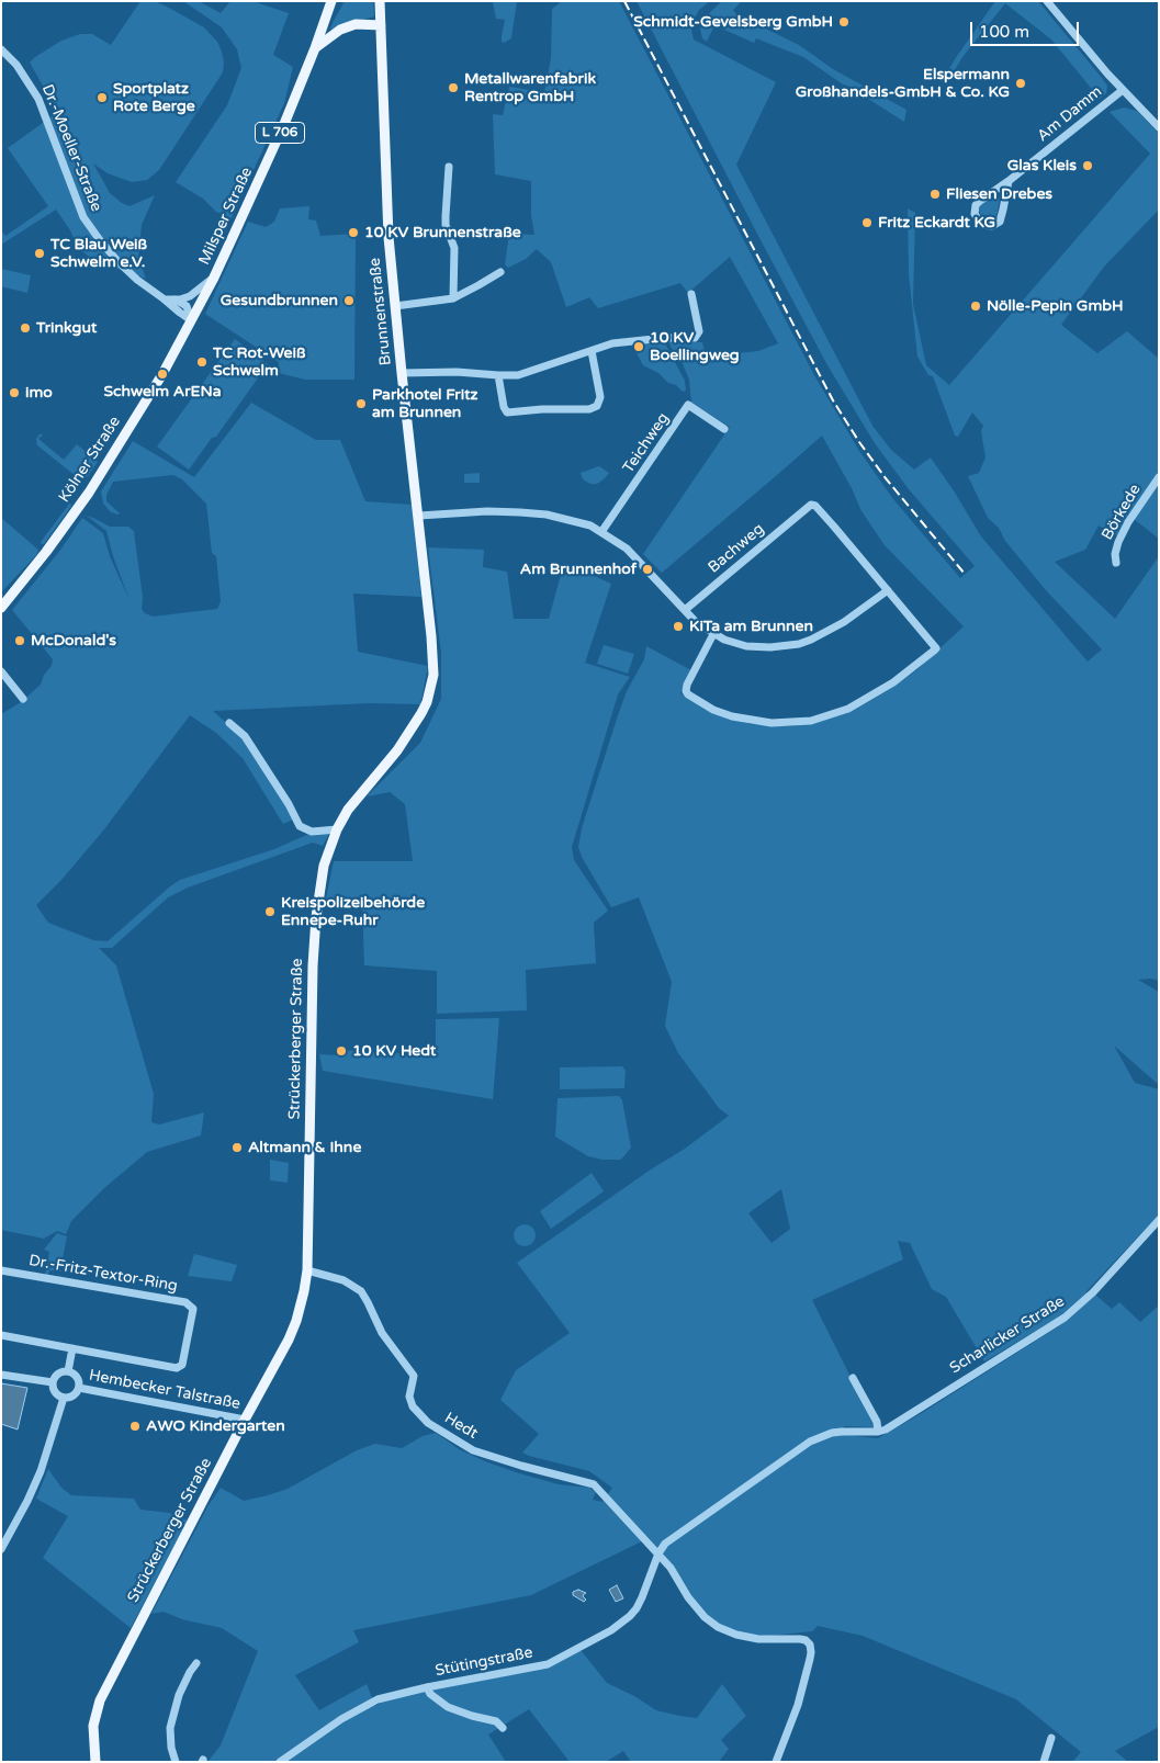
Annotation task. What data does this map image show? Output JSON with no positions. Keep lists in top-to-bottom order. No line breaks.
{"streets":{"main road":["L 706","Milsper Straße","Brunnenstraße","Kölner Straße","Strückerberger Straße"],"street":["Am Damm","Dr.-Moeller-Straße","Teichweg","Börkede","Bachweg","Dr.-Fritz-Textor-Ring","Scharlicker Straße","Hembecker Talstraße","Hedt","Stütingstraße"]},"crossings":[["Dr.-Moeller-Straße","Milsper Straße"],["Dr.-Moeller-Straße","Kölner Straße"],["Milsper Straße","Kölner Straße"],["Brunnenstraße","Strückerberger Straße"],["Strückerberger Straße","Hembecker Talstraße"],["Strückerberger Straße","Hedt"],["Scharlicker Straße","Stütingstraße"],["Hedt","Stütingstraße"]],"places":["Schmidt-Gevelsberg GmbH","Elspermann Großhandels-GmbH & Co. KG","Metallwarenfabrik Rentrop GmbH","Sportplatz Rote Berge","Glas Kleis","Fliesen Drebes","Fritz Eckardt KG","10 KV Brunnenstraße","TC Blau Weiß Schwelm e.V.","Gesundbrunnen","Nölle-Pepin GmbH","Trinkgut","10 KV Boellingweg","TC Rot-Weiß Schwelm","Schwelm ArENa","imo","Parkhotel Fritz am Brunnen","Am Brunnenhof","KiTa am Brunnen","McDonald's","Kreispolizeibehörde Ennepe-Ruhr","10 KV Hedt","Altmann & Ihne","AWO Kindergarten"],"scale_bar":"100 m"}
